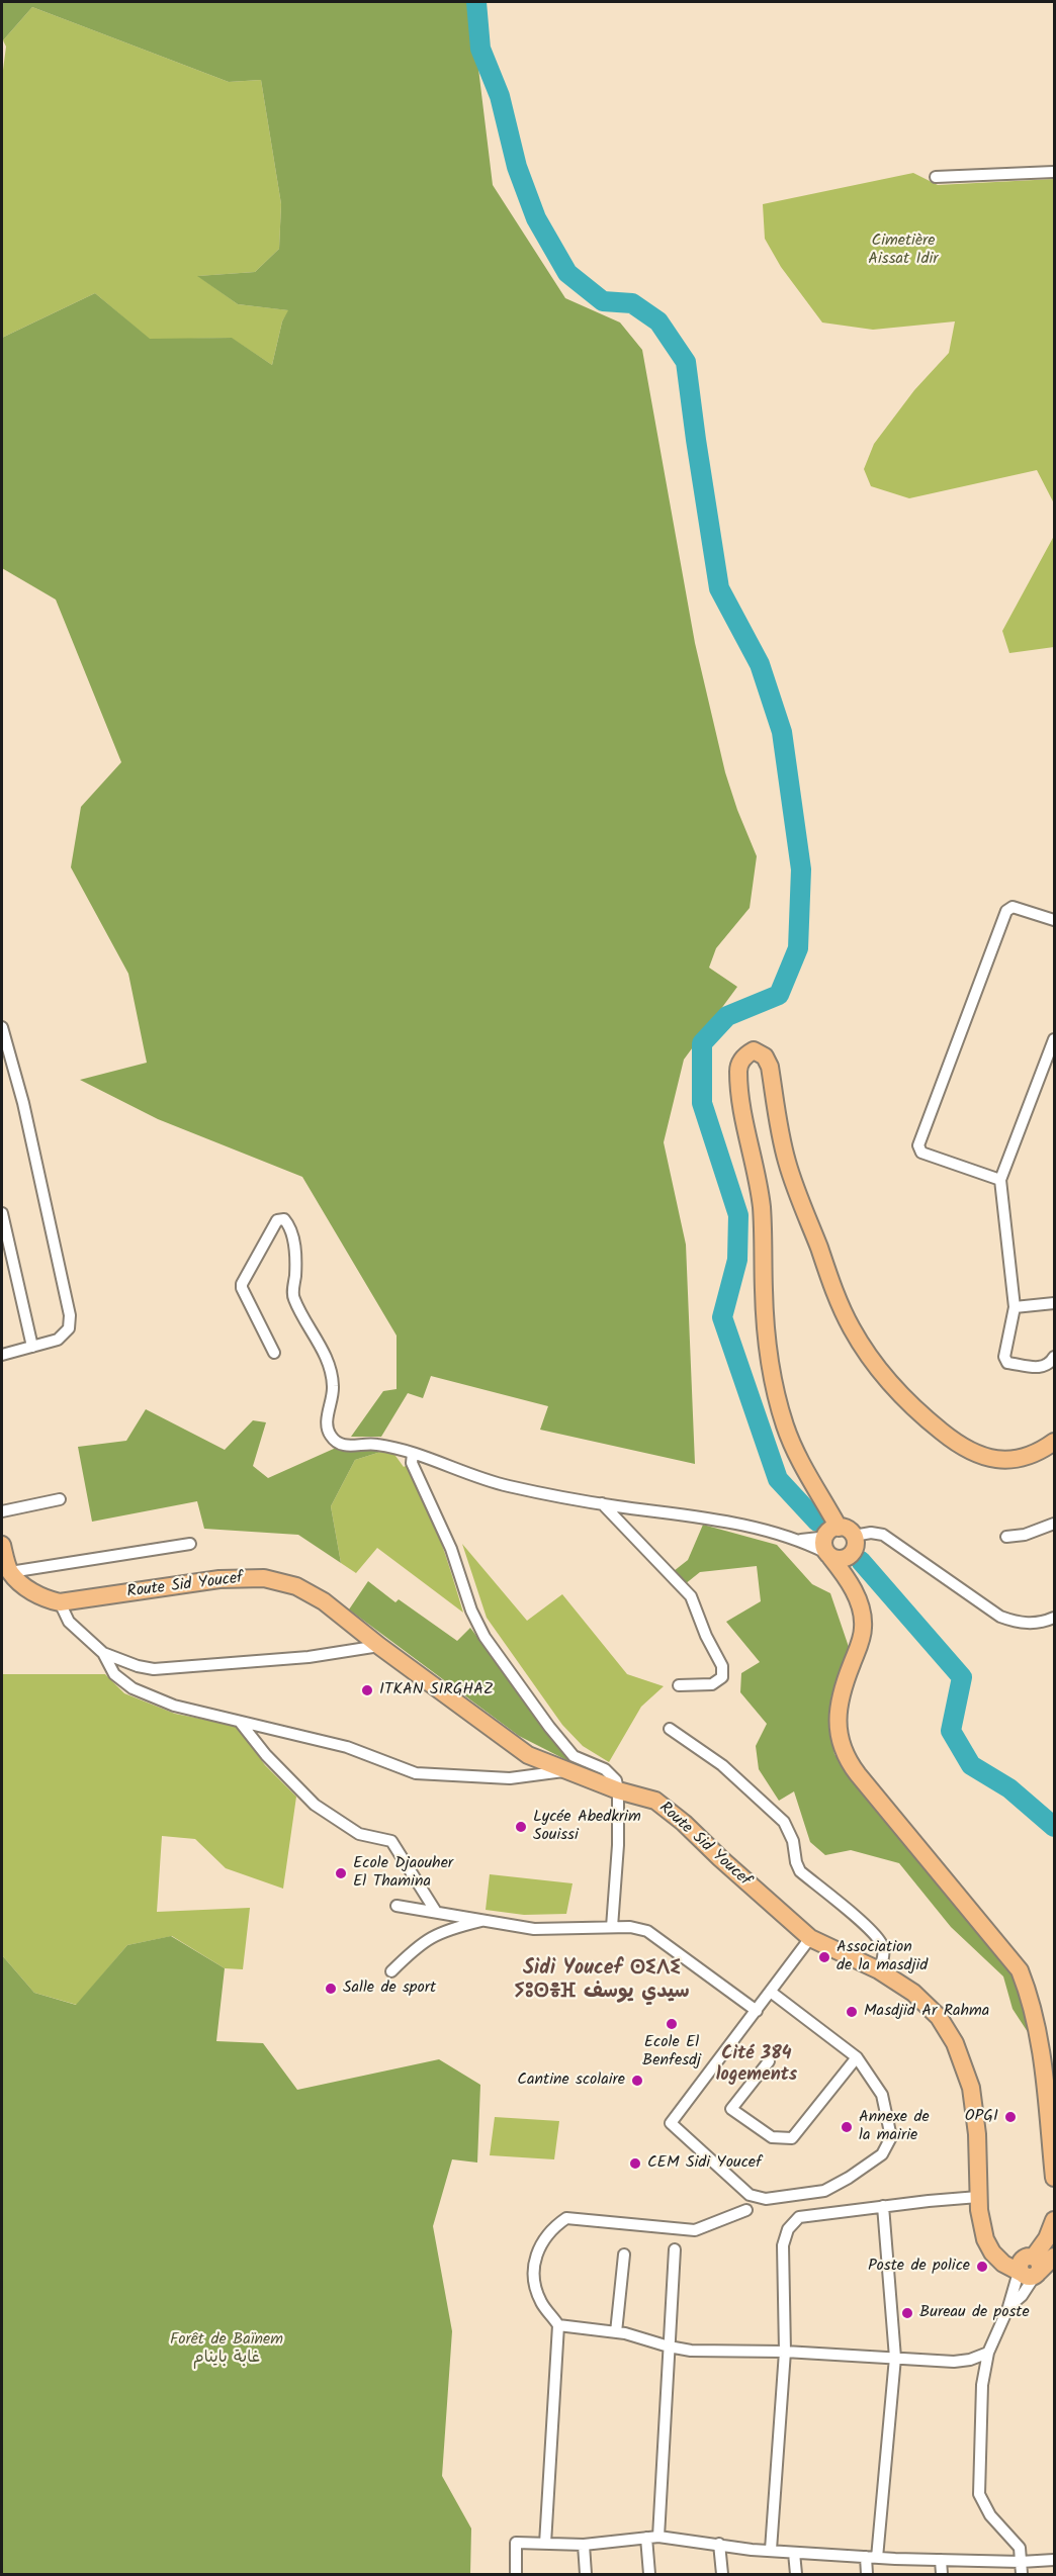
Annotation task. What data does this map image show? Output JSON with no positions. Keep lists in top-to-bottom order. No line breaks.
{"streets":{"main road":["Route Sid Youcef"]},"districts":["Sidi Youcef ⵙⵉⴷⵉ ⵢⵓⵙⴻⴼ سيدي يوسف","Cité 384 logements"],"parks":["Cimetière Aissat Idir","Forêt de Baïnem غابة باينام"],"places":["ITKAN SIRGHAZ","Lycée Abedkrim Souissi","Ecole Djaouher El Thamina","Association de la masdjid","Salle de sport","Masdjid Ar Rahma","Ecole El Benfesdj","Cantine scolaire","OPGI","Annexe de la mairie","CEM Sidi Youcef","Poste de police","Bureau de poste"]}
